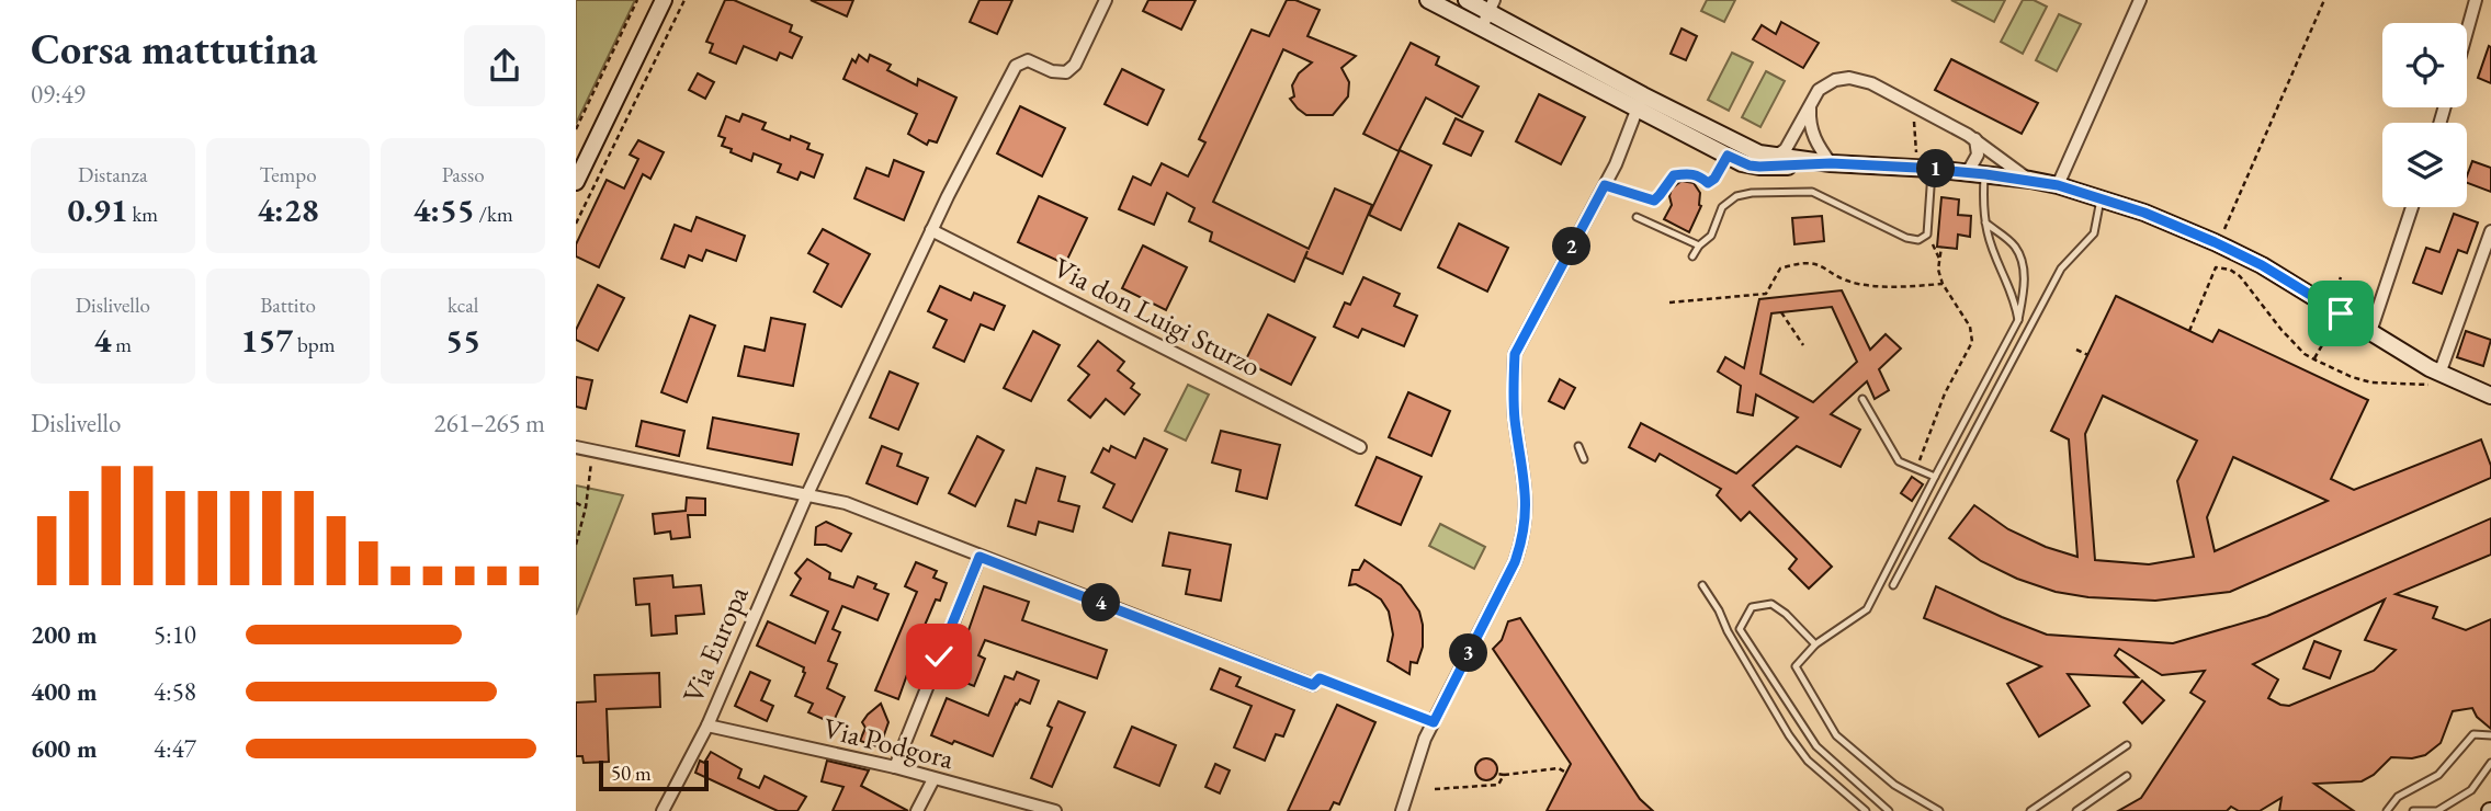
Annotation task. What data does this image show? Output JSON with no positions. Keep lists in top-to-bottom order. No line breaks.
{"streets":{"street":["Via don Luigi Sturzo","Via Europa","Via Podgora"]},"crossings":[["Via don Luigi Sturzo","Via Europa"],["Via Europa","Via Podgora"]],"scale_bar":"50 m","page":{"heading":["Corsa mattutina","09:49"],"stats":[["Distanza","0.91 km"],["Tempo","4:28"],["Passo","4:55 /km"],["Dislivello","4 m"],["Battito","157 bpm"],["kcal","55"]],"pins":["1","2","4","3"],"chart":["Dislivello","261–265 m"],"list":[{"name":"200 m","note":"5:10"},{"name":"400 m","note":"4:58"},{"name":"600 m","note":"4:47"}],"scale":"50 m"}}
